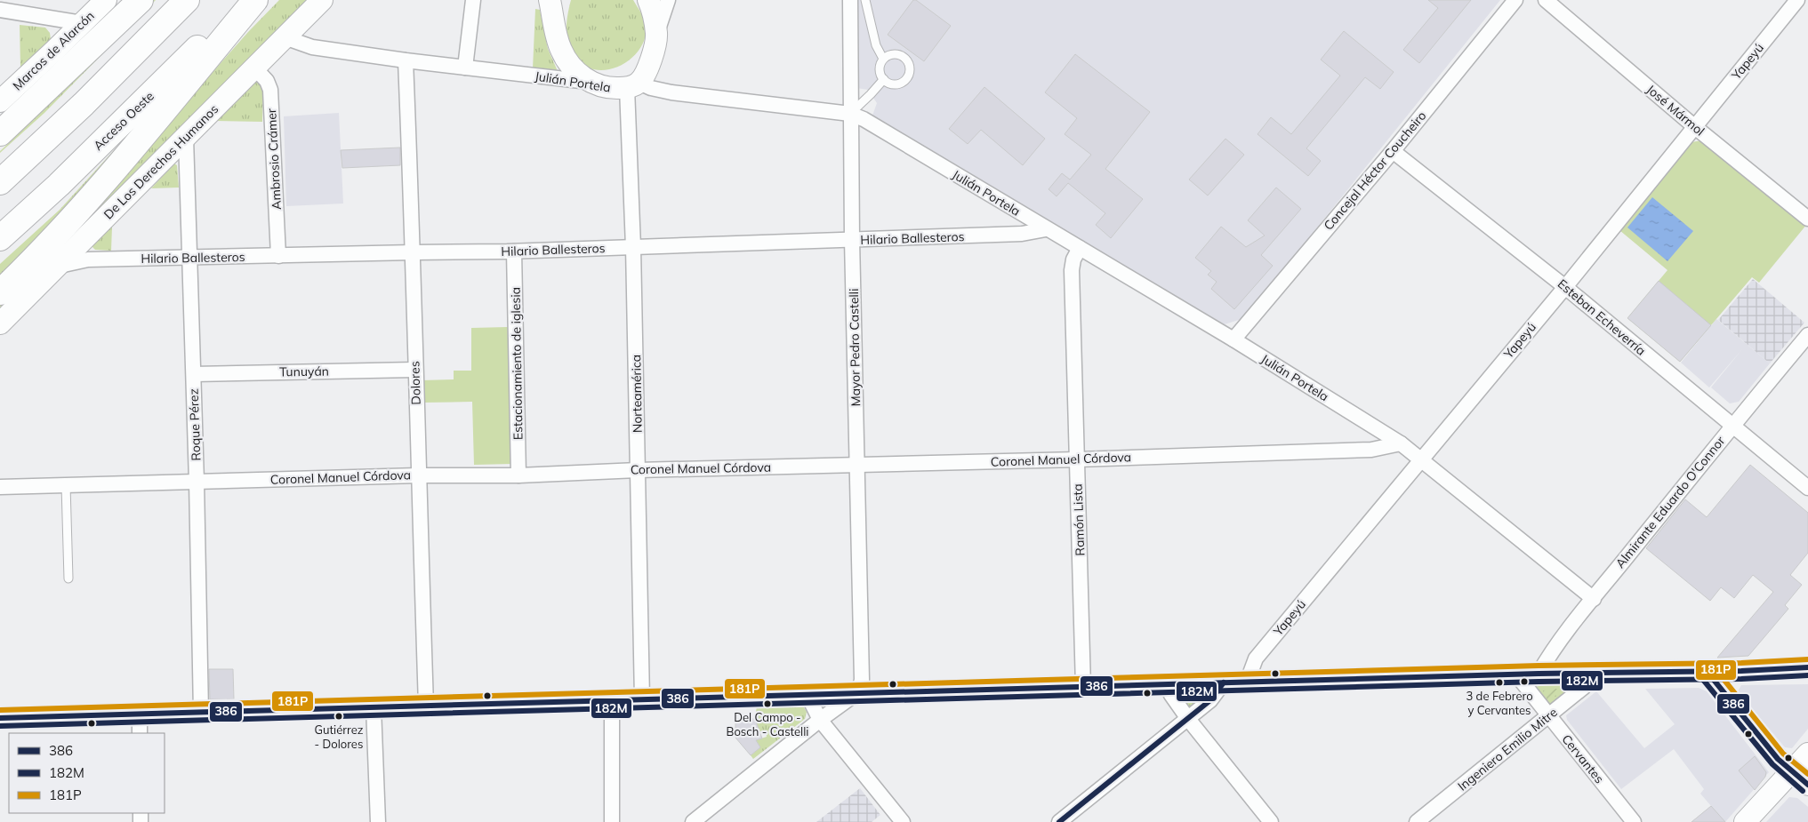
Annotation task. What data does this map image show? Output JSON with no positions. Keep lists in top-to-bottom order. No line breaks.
{"streets":{"highway":["Acceso Oeste"],"main road":["Marcos de Alarcón","Julián Portela","De Los Derechos Humanos","Norteamérica"],"street":["Yapeyú","José Mármol","Ambrosio Crámer","Concejal Héctor Coucheiro","Hilario Ballesteros","Esteban Echeverría","Mayor Pedro Castelli","Estacionamiento de iglesia","Tunuyán","Dolores","Roque Pérez","Coronel Manuel Córdova","Almirante Eduardo O'Connor","Ramón Lista","Ingeniero Emilio Mitre","Cervantes"]},"crossings":[["Yapeyú","Julián Portela"],["Yapeyú","José Mármol"],["Yapeyú","Esteban Echeverría"],["Julián Portela","De Los Derechos Humanos"],["Julián Portela","Concejal Héctor Coucheiro"],["Julián Portela","Hilario Ballesteros"],["Julián Portela","Mayor Pedro Castelli"],["Julián Portela","Dolores"],["Julián Portela","Norteamérica"],["Julián Portela","Coronel Manuel Córdova"],["Julián Portela","Almirante Eduardo O'Connor"],["Julián Portela","Ramón Lista"],["Ambrosio Crámer","De Los Derechos Humanos"],["Ambrosio Crámer","Hilario Ballesteros"],["De Los Derechos Humanos","Hilario Ballesteros"],["De Los Derechos Humanos","Roque Pérez"],["Concejal Héctor Coucheiro","Esteban Echeverría"],["Hilario Ballesteros","Mayor Pedro Castelli"],["Hilario Ballesteros","Estacionamiento de iglesia"],["Hilario Ballesteros","Dolores"],["Hilario Ballesteros","Norteamérica"],["Hilario Ballesteros","Roque Pérez"],["Esteban Echeverría","Almirante Eduardo O'Connor"],["Mayor Pedro Castelli","Coronel Manuel Córdova"],["Estacionamiento de iglesia","Coronel Manuel Córdova"],["Tunuyán","Dolores"],["Tunuyán","Roque Pérez"],["Dolores","Coronel Manuel Córdova"],["Norteamérica","Coronel Manuel Córdova"],["Roque Pérez","Coronel Manuel Córdova"],["Coronel Manuel Córdova","Ramón Lista"],["Ingeniero Emilio Mitre","Cervantes"]],"places":["3 de Febrero y Cervantes","Del Campo - Bosch - Castelli","Gutiérrez - Dolores"],"lines":["transit line 181P","transit line 386","transit line 182M"],"legend":["386","182M","181P"]}
